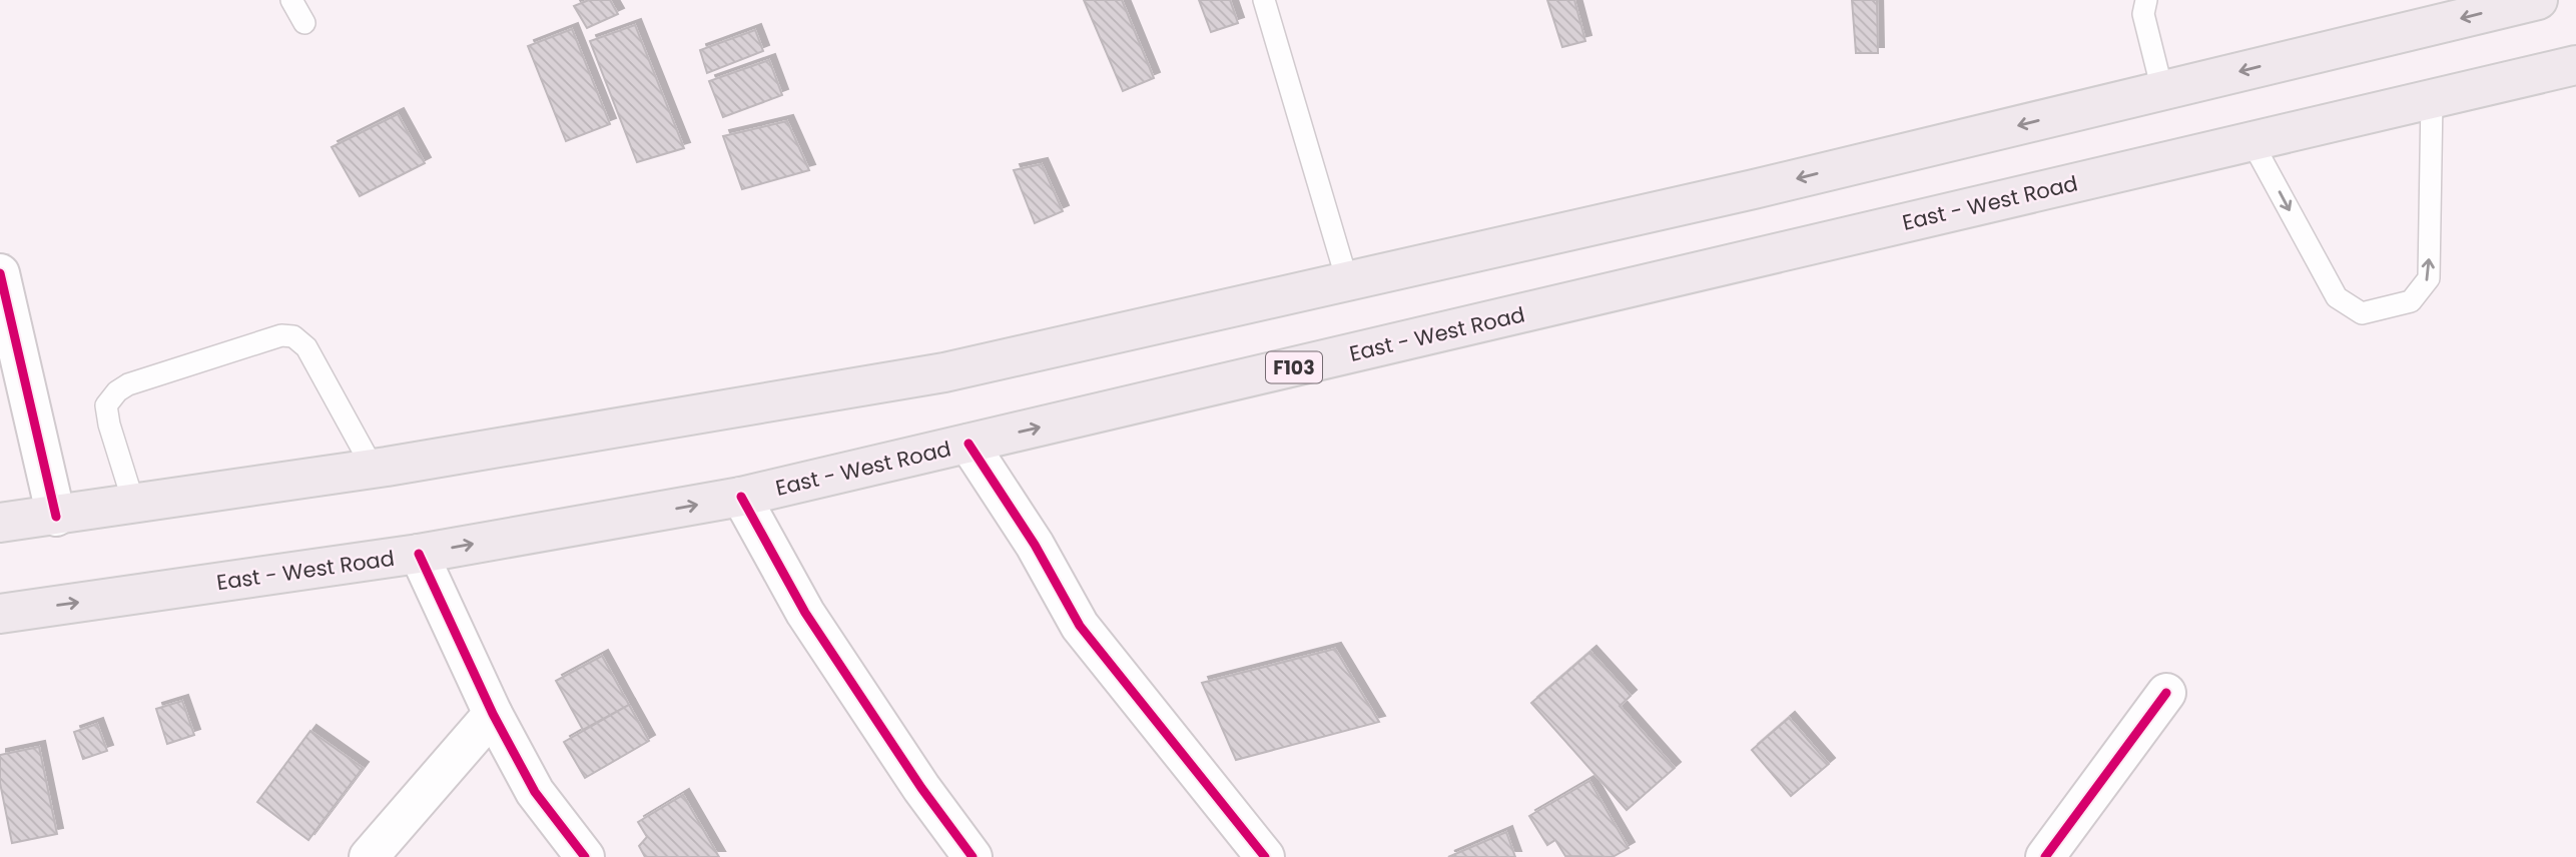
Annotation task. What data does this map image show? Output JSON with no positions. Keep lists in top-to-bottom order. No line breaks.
{"streets":{"main road":["East - West Road","F103"]}}
